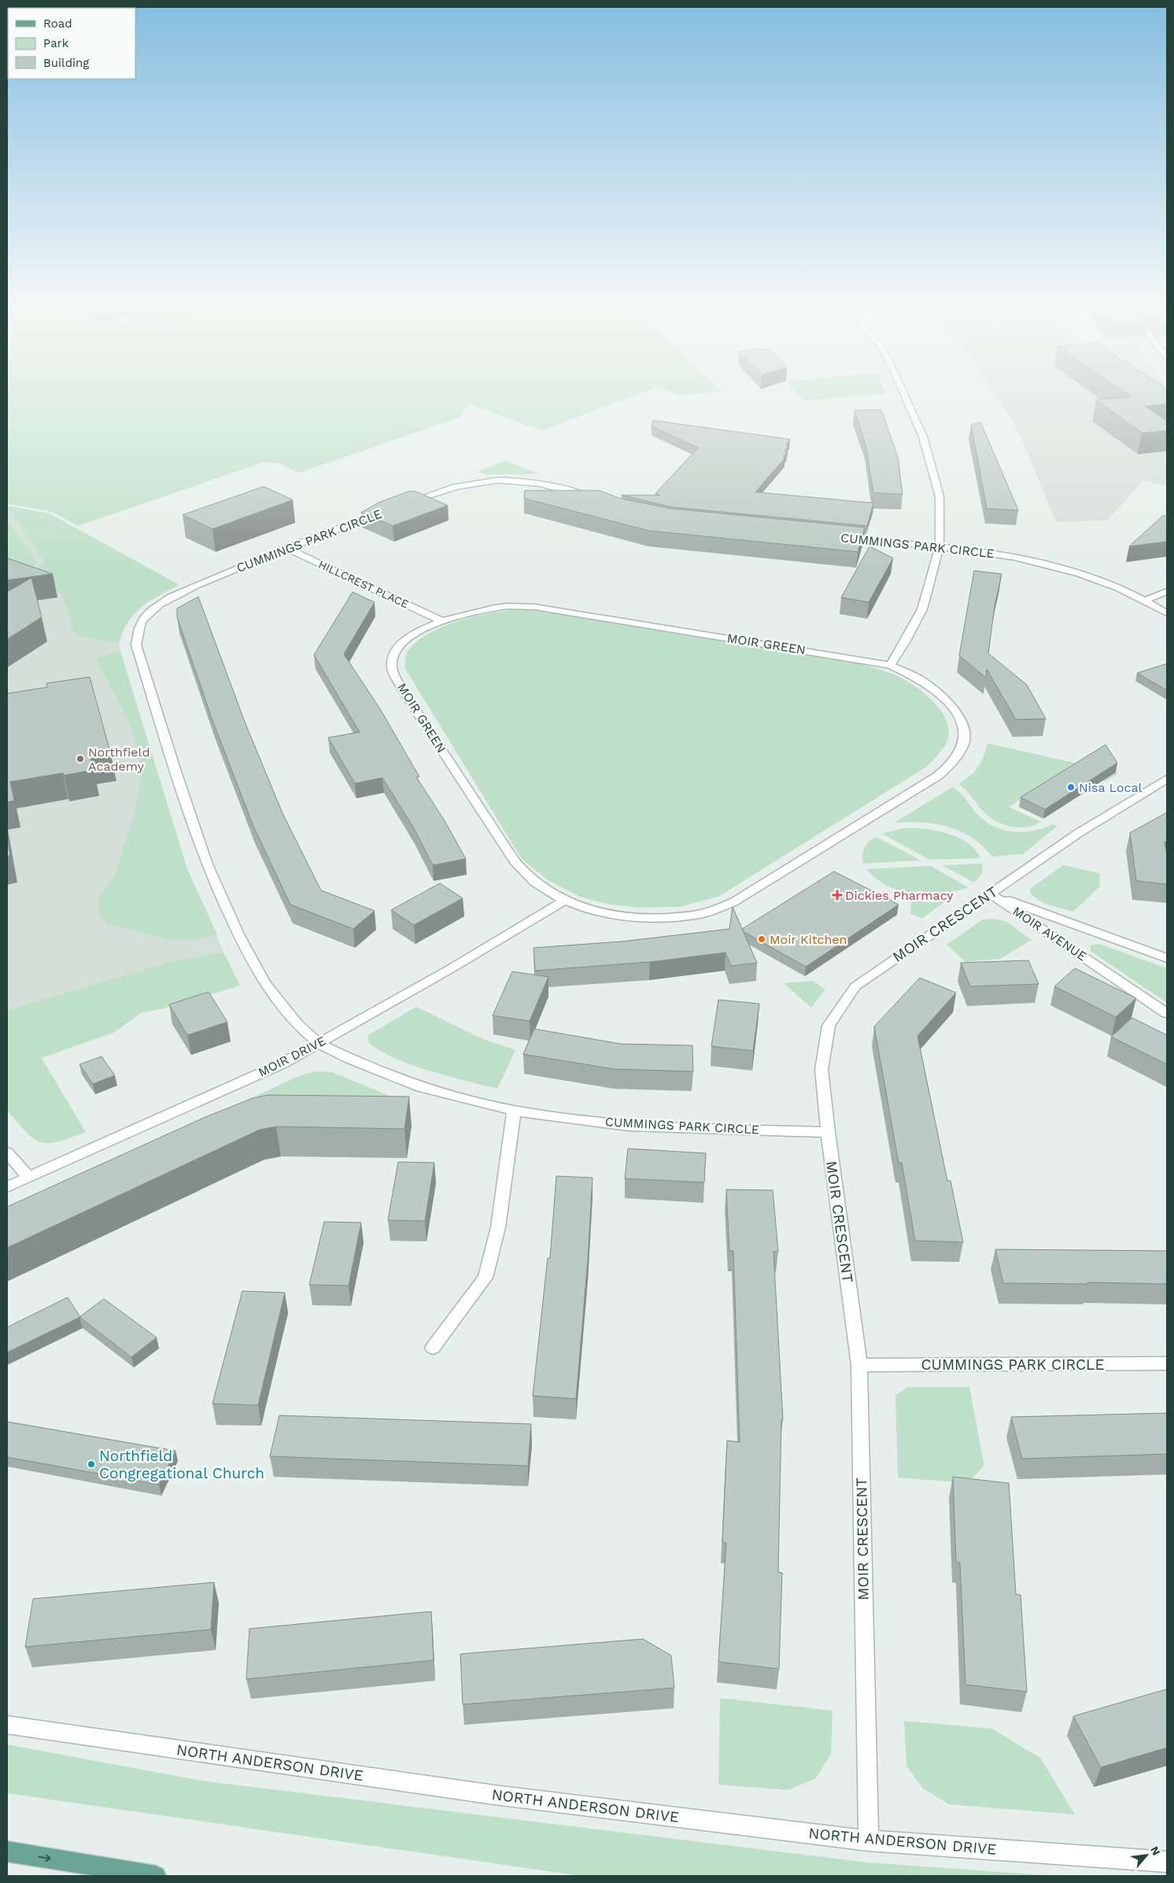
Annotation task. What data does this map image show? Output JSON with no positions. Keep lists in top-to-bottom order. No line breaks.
{"streets":{"street":["CUMMINGS PARK CIRCLE","HILLCREST PLACE","MOIR GREEN","MOIR CRESCENT","MOIR AVENUE","MOIR DRIVE","NORTH ANDERSON DRIVE"]},"crossings":[["CUMMINGS PARK CIRCLE","HILLCREST PLACE"],["CUMMINGS PARK CIRCLE","MOIR CRESCENT"],["CUMMINGS PARK CIRCLE","MOIR DRIVE"],["HILLCREST PLACE","MOIR GREEN"],["MOIR GREEN","MOIR DRIVE"],["MOIR CRESCENT","MOIR AVENUE"],["MOIR CRESCENT","NORTH ANDERSON DRIVE"]],"places":{"other":["Northfield Academy","Nisa Local","Moir Kitchen","Northfield Congregational Church"],"health":["Dickies Pharmacy"]},"legend":["Road","Park","Building"],"north":"top right"}
